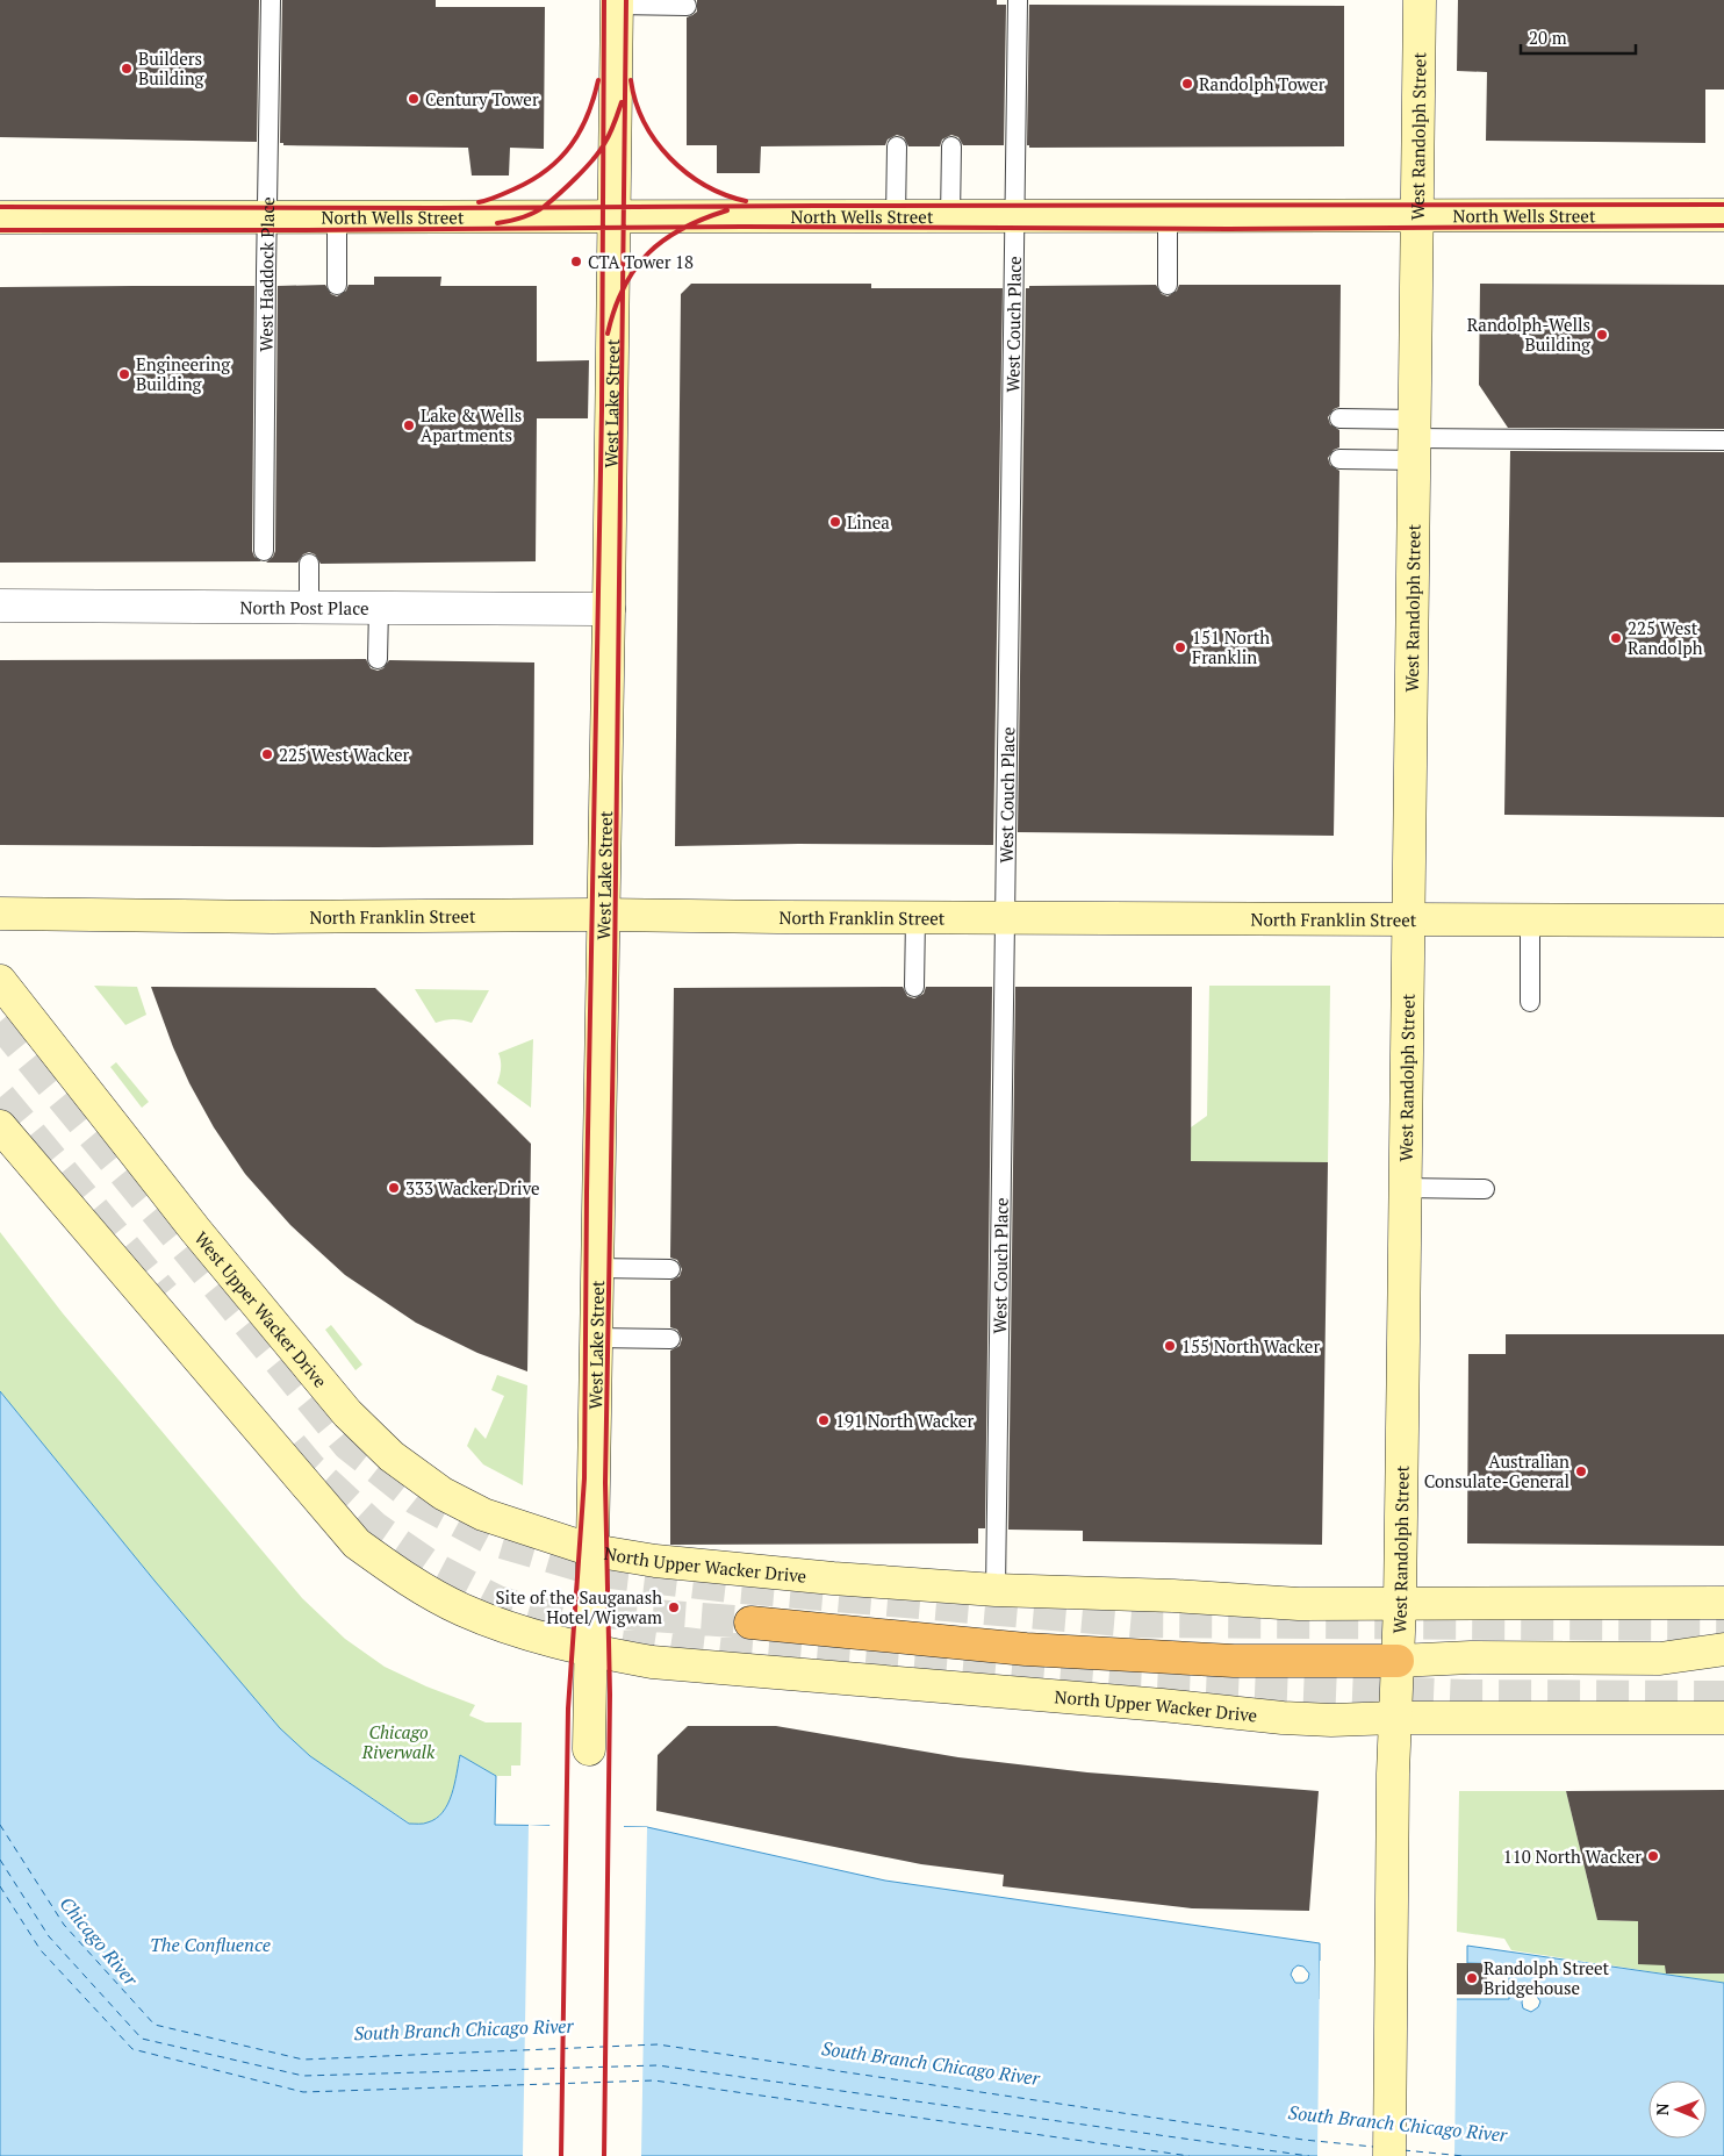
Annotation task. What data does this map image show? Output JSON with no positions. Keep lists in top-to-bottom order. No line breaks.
{"streets":{"main road":["West Randolph Street","North Wells Street","West Lake Street","North Franklin Street","West Upper Wacker Drive","North Upper Wacker Drive"],"street":["North Post Place"],"lane":["West Haddock Place","West Couch Place"]},"crossings":[["West Randolph Street","North Wells Street"],["West Randolph Street","North Franklin Street"],["West Randolph Street","North Upper Wacker Drive"],["North Wells Street","West Haddock Place"],["North Wells Street","West Couch Place"],["North Wells Street","West Lake Street"],["West Couch Place","North Franklin Street"],["West Couch Place","North Upper Wacker Drive"],["West Lake Street","North Post Place"],["West Lake Street","North Franklin Street"],["West Lake Street","West Upper Wacker Drive"],["West Lake Street","North Upper Wacker Drive"],["West Upper Wacker Drive","North Upper Wacker Drive"]],"water":["Chicago River","The Confluence","South Branch Chicago River"],"parks":["Chicago Riverwalk"],"places":["Builders Building","Randolph Tower","Century Tower","CTA Tower 18","Randolph-Wells Building","Engineering Building","Lake & Wells Apartments","Linea","225 West Randolph","151 North Franklin","225 West Wacker","333 Wacker Drive","155 North Wacker","191 North Wacker","Australian Consulate-General","Site of the Sauganash Hotel/Wigwam","110 North Wacker","Randolph Street Bridgehouse"],"scale_bar":"20 m","north":"left"}
